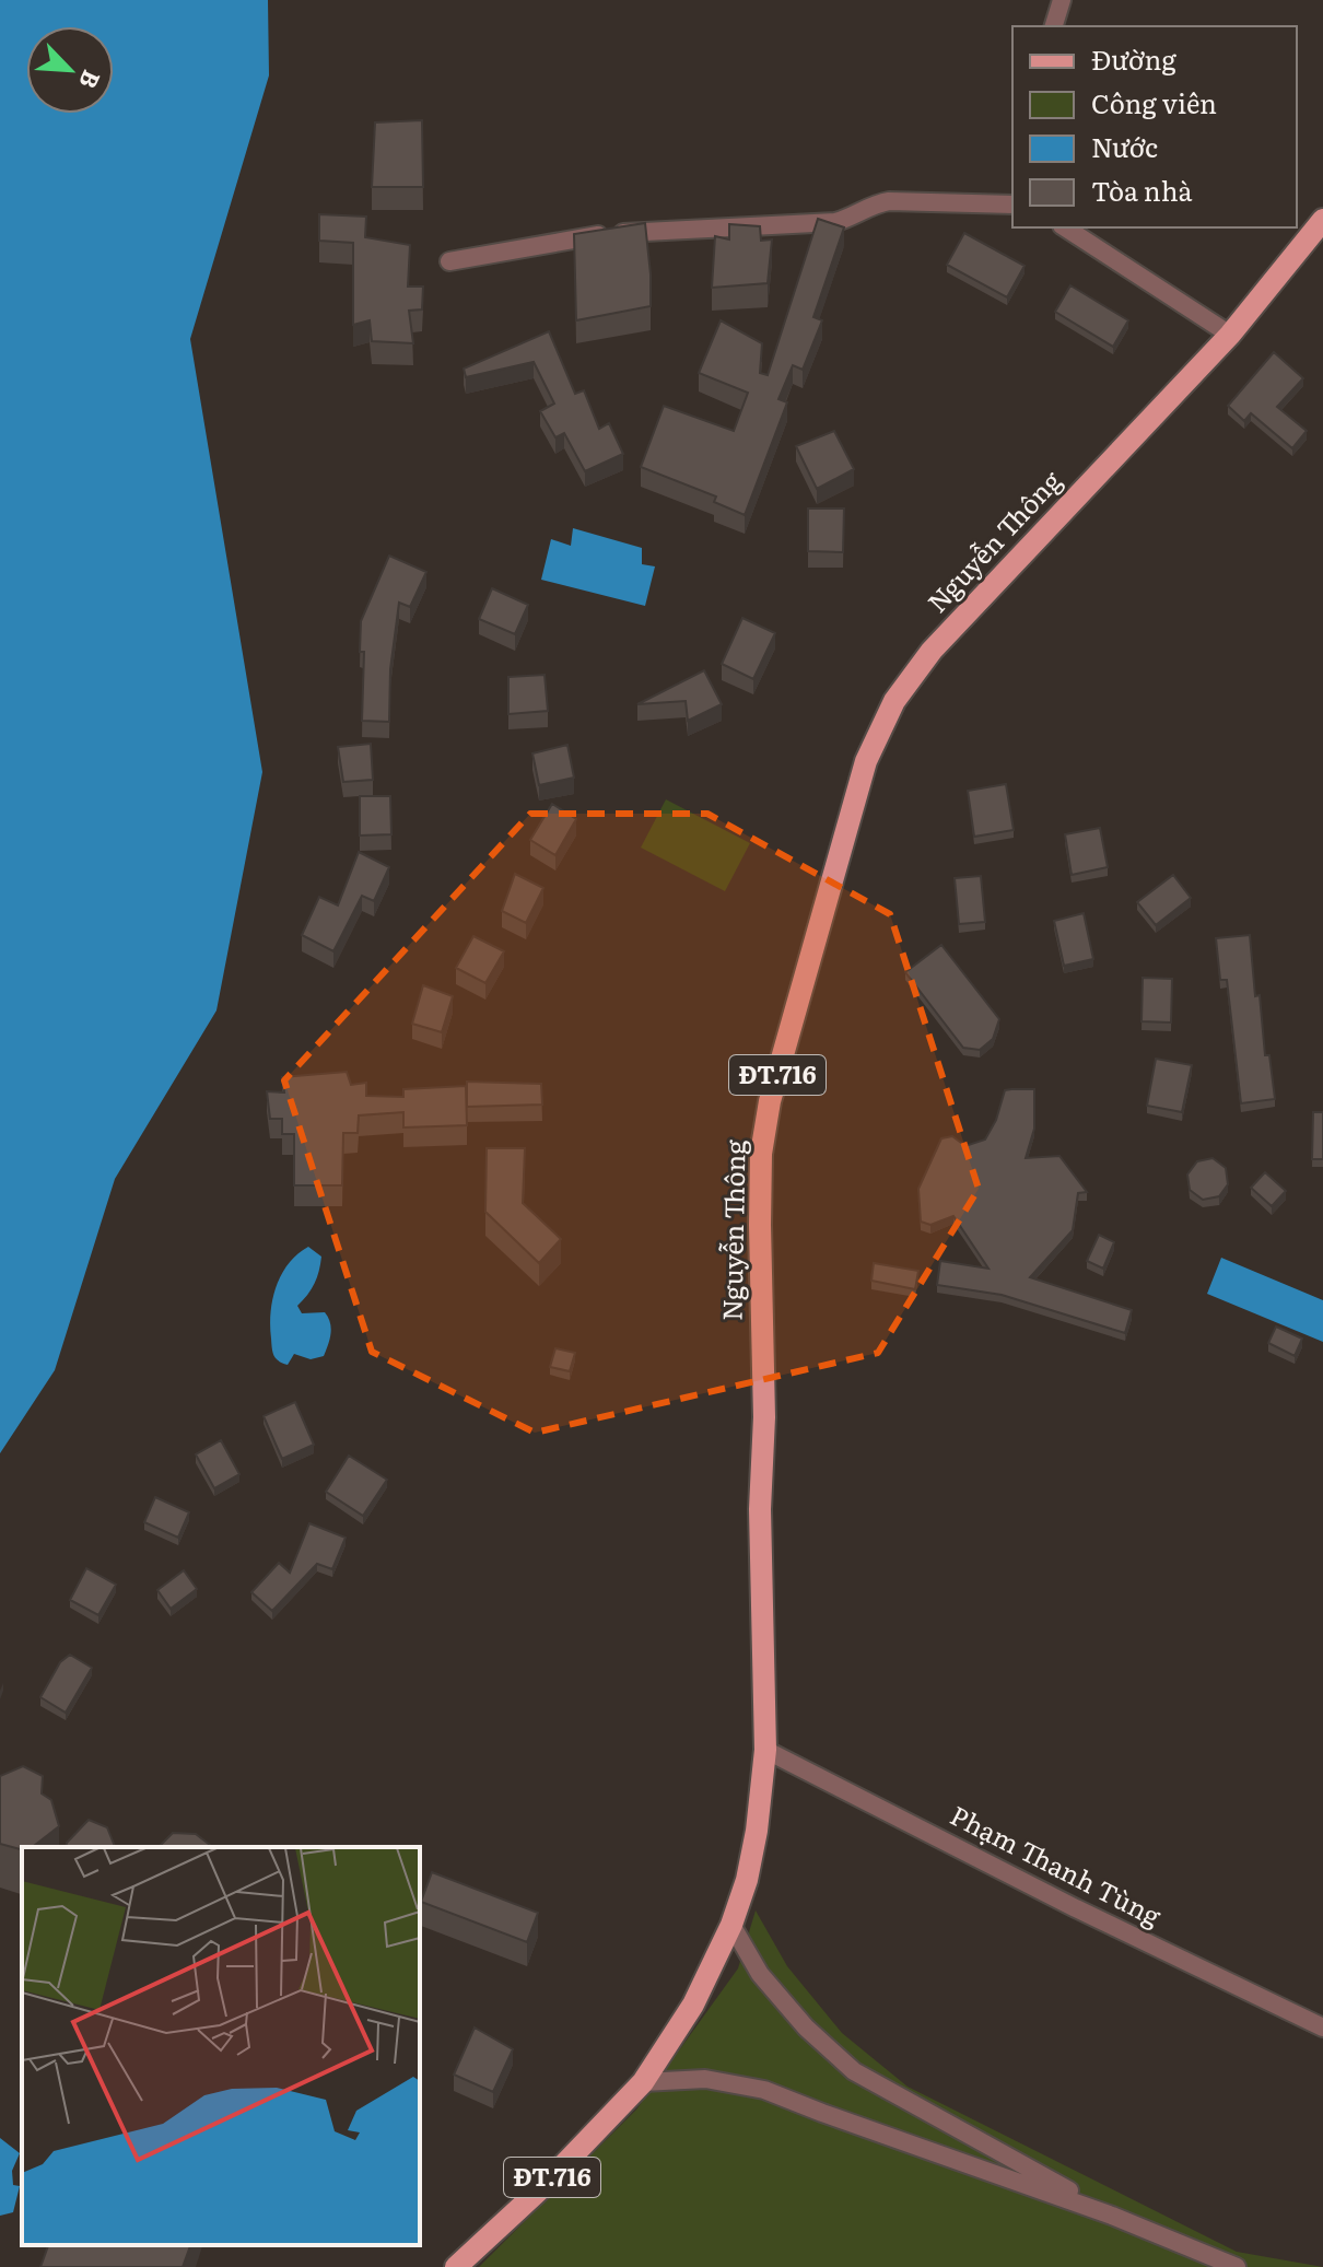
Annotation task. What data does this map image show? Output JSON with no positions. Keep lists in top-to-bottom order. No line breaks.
{"streets":{"main road":["Nguyễn Thông","ĐT.716"],"street":["Phạm Thanh Tùng"]},"crossings":[["Nguyễn Thông","Phạm Thanh Tùng"]],"legend":["Đường","Công viên","Nước","Tòa nhà"],"north":"bottom right"}
